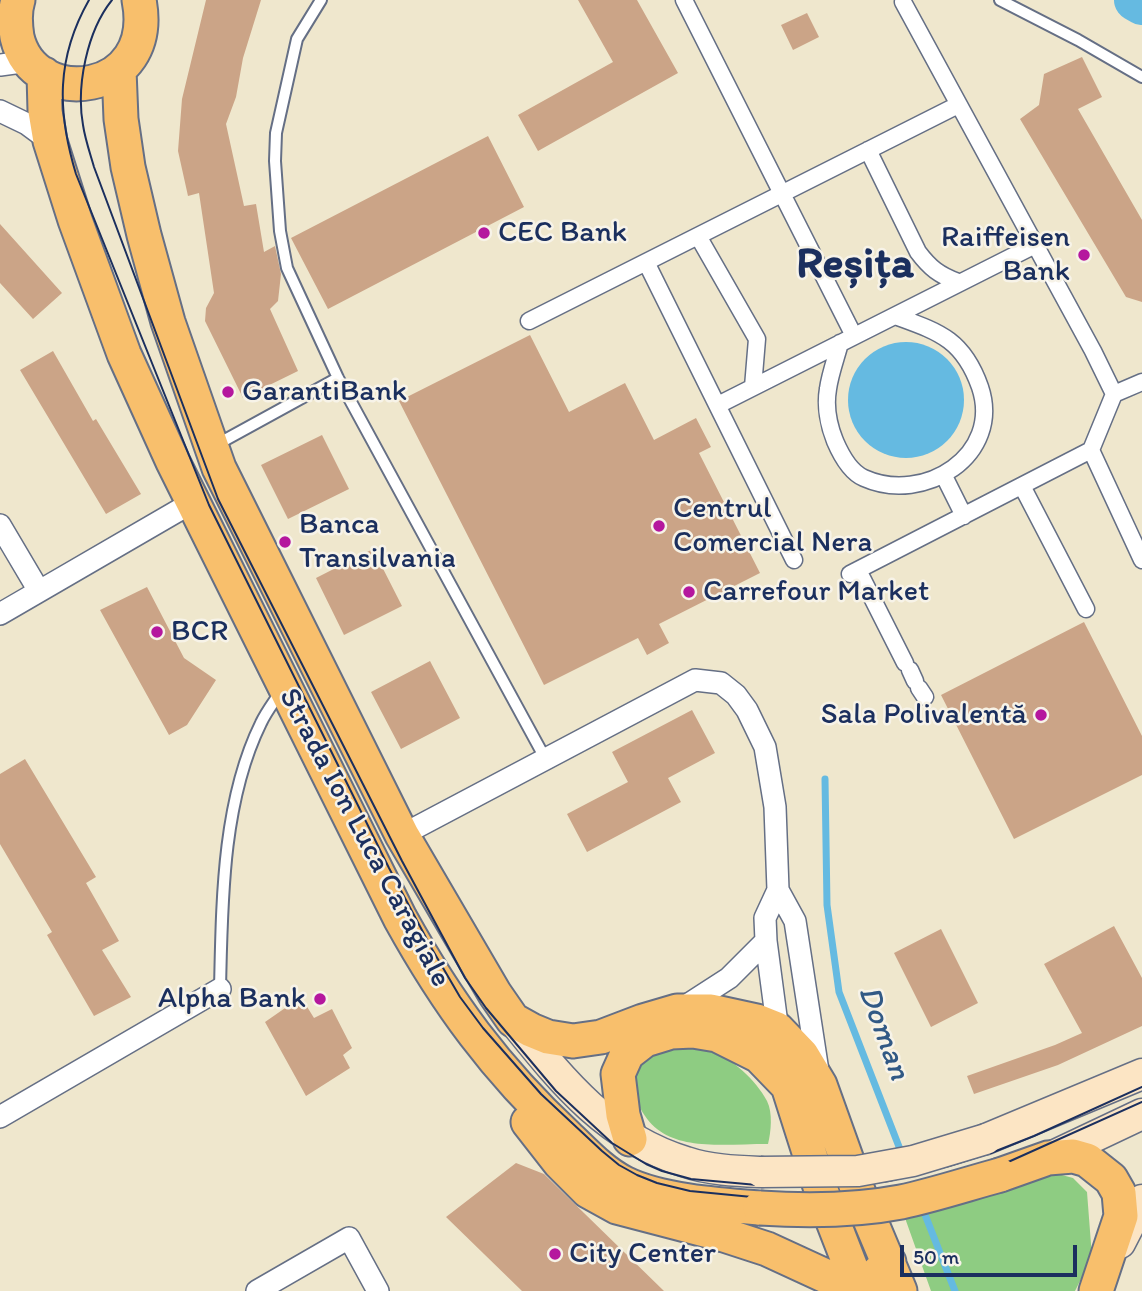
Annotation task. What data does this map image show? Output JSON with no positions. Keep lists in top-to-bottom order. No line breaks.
{"streets":{"main road":["Strada Ion Luca Caragiale"]},"districts":["Reșița"],"water":["Doman"],"places":["CEC Bank","Raiffeisen Bank","GarantiBank","Centrul Comercial Nera","Banca Transilvania","Carrefour Market","BCR","Sala Polivalentă","Alpha Bank","City Center"],"scale_bar":"50 m"}
